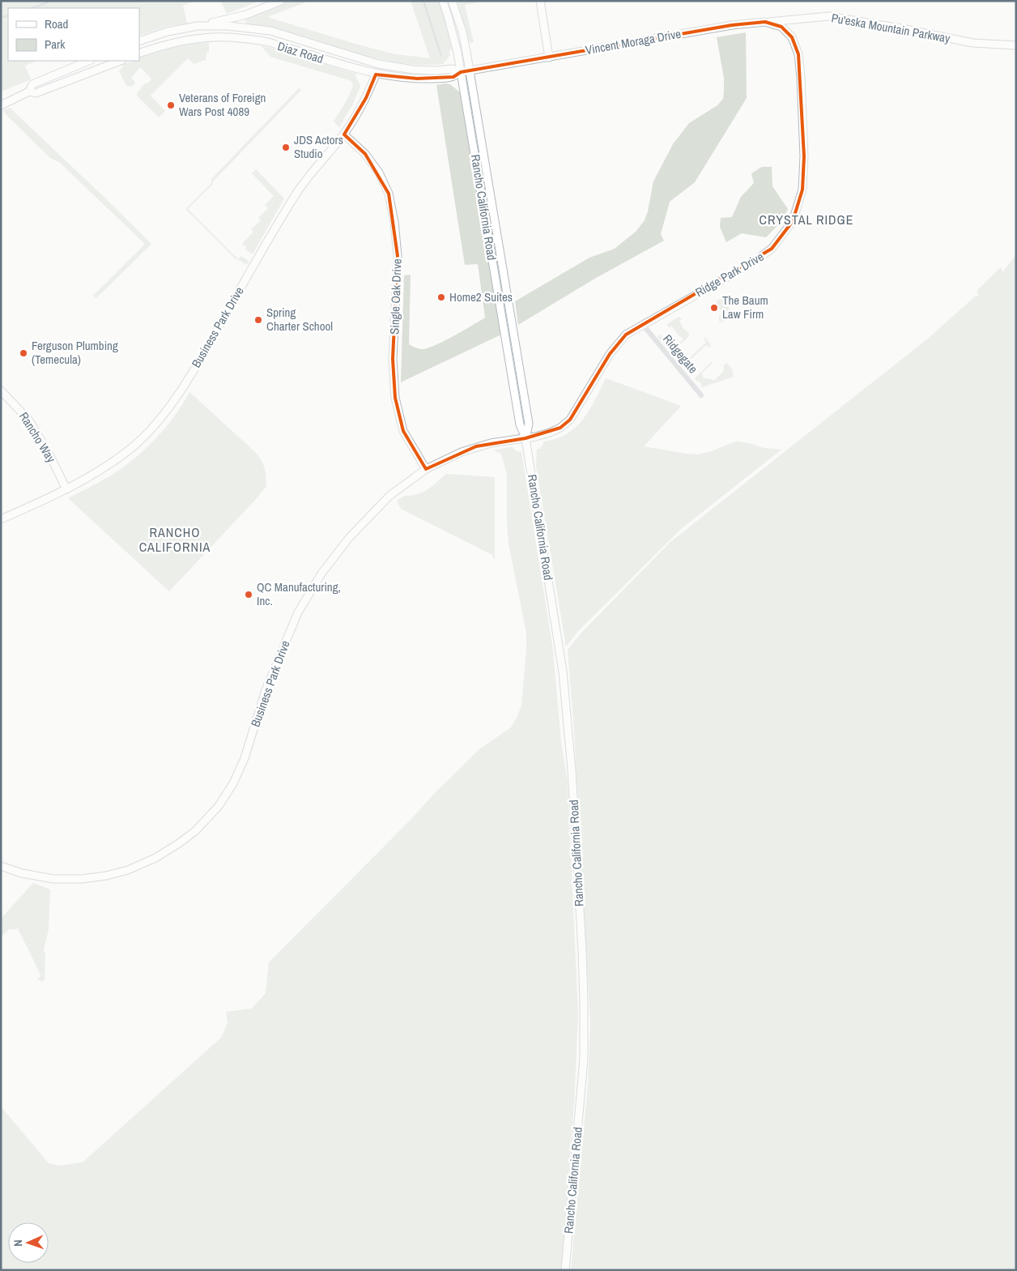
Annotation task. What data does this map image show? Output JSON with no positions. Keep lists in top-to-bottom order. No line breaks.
{"streets":{"street":["Pu'eska Mountain Parkway","Vincent Moraga Drive","Diaz Road","Rancho California Road","Ridge Park Drive","Single Oak Drive","Business Park Drive","Ridgegate","Rancho Way"]},"crossings":[["Pu'eska Mountain Parkway","Vincent Moraga Drive"],["Vincent Moraga Drive","Diaz Road"],["Vincent Moraga Drive","Rancho California Road"],["Vincent Moraga Drive","Ridge Park Drive"],["Diaz Road","Rancho California Road"],["Diaz Road","Business Park Drive"],["Rancho California Road","Ridge Park Drive"],["Rancho California Road","Business Park Drive"],["Ridge Park Drive","Business Park Drive"],["Ridge Park Drive","Ridgegate"],["Single Oak Drive","Business Park Drive"],["Business Park Drive","Rancho Way"]],"districts":["CRYSTAL RIDGE","RANCHO CALIFORNIA"],"places":["Veterans of Foreign Wars Post 4089","JDS Actors Studio","Home2 Suites","The Baum Law Firm","Spring Charter School","Ferguson Plumbing (Temecula)","QC Manufacturing, Inc."],"legend":["Road","Park"],"north":"left"}
